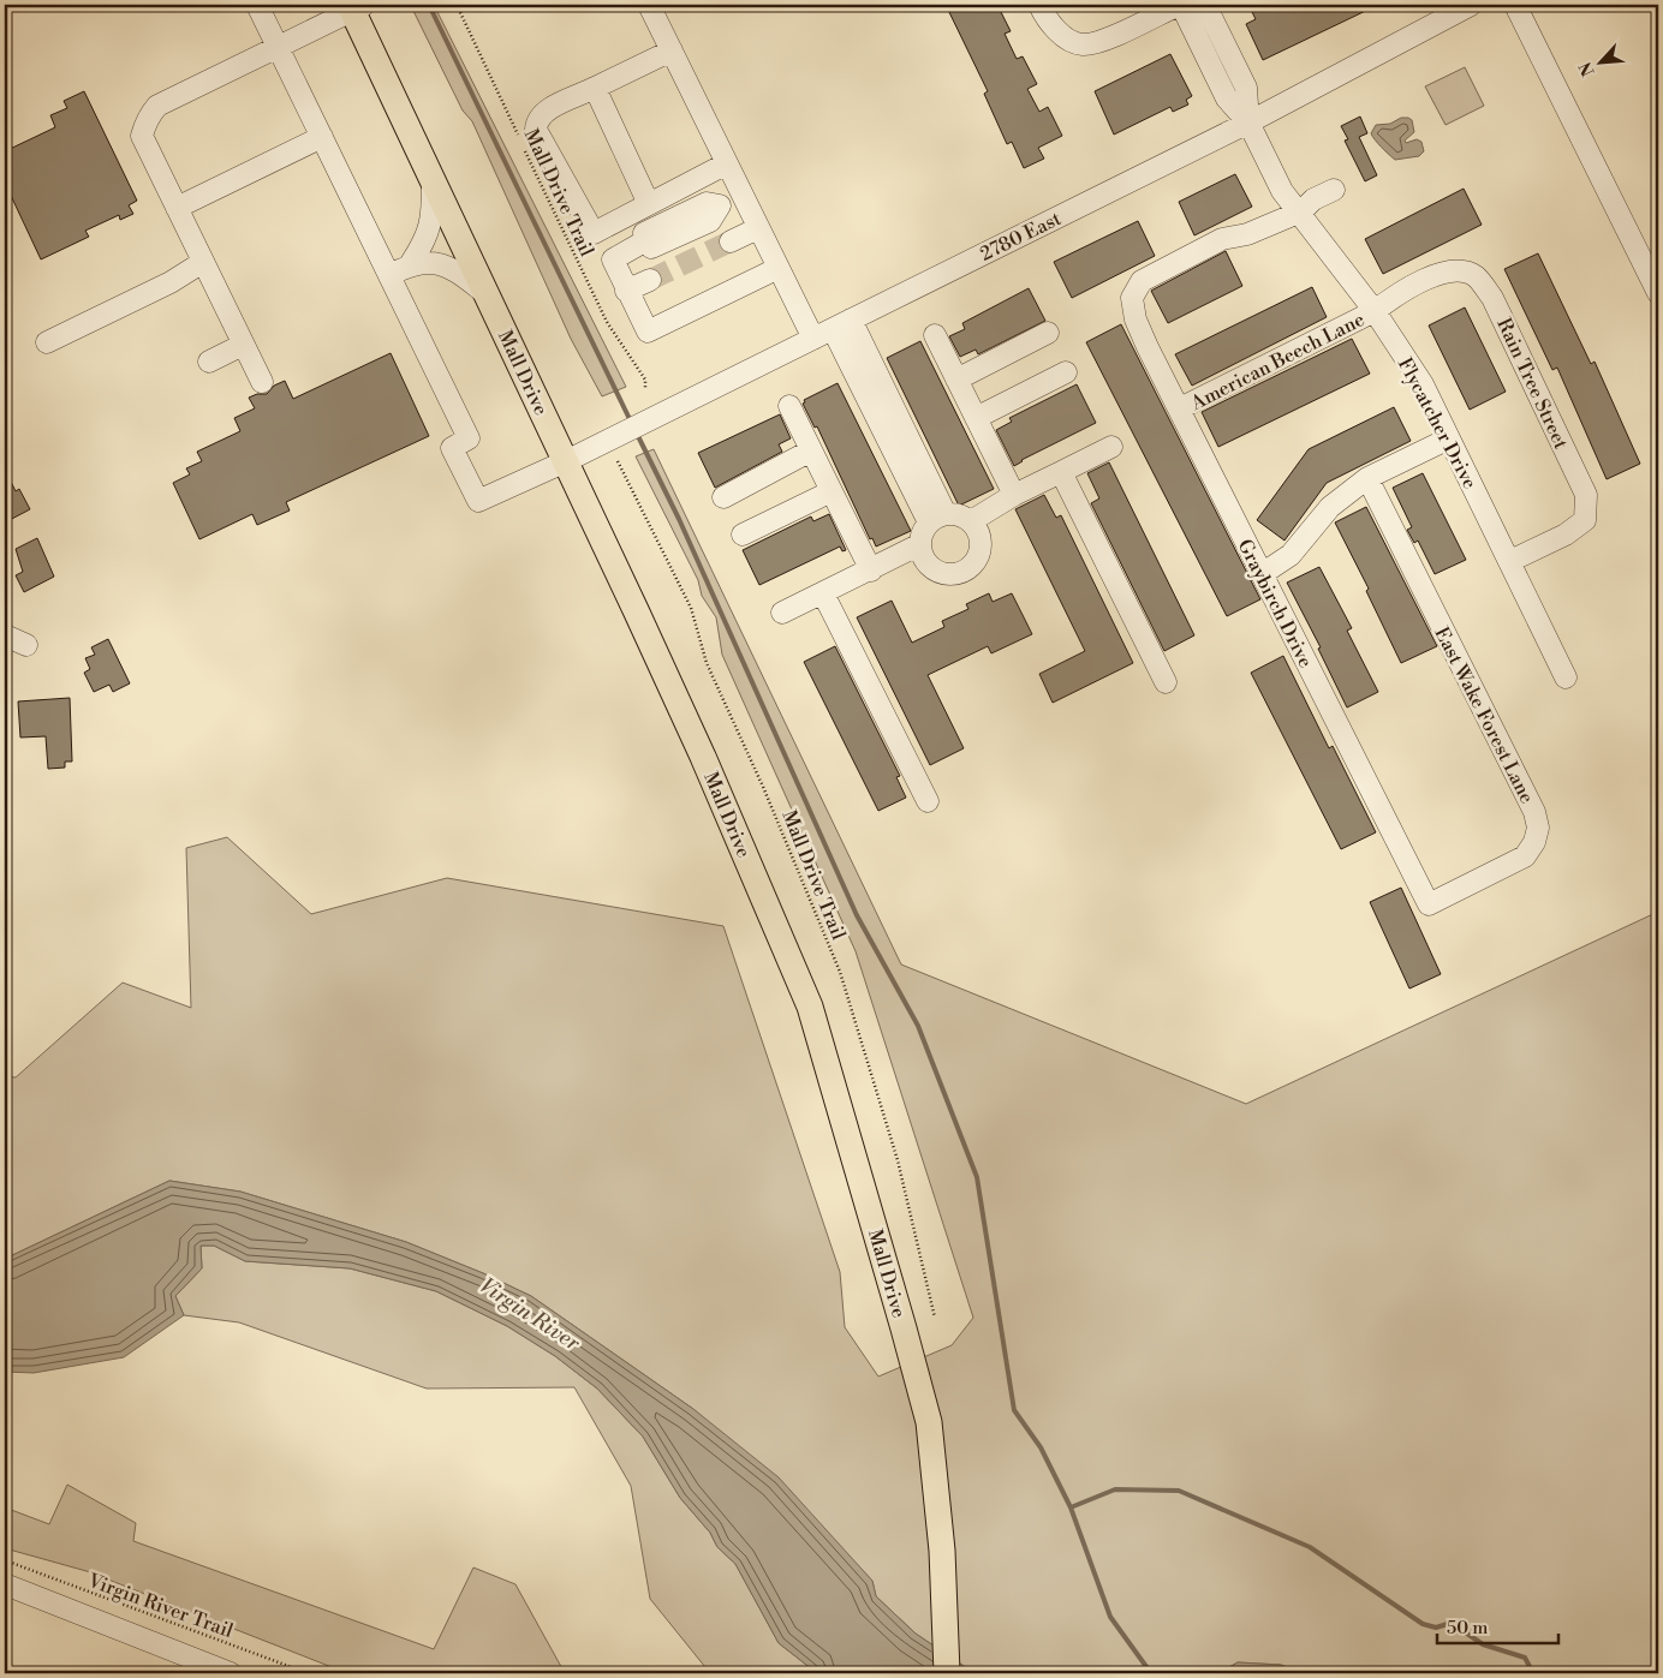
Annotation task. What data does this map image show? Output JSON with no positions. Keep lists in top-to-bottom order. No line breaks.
{"streets":{"main road":["Mall Drive"],"street":["2780 East","American Beech Lane","Rain Tree Street","Flycatcher Drive","Graybirch Drive","East Wake Forest Lane"],"path":["Mall Drive Trail","Virgin River Trail"]},"crossings":[["2780 East","Mall Drive"],["2780 East","Flycatcher Drive"],["American Beech Lane","Rain Tree Street"],["American Beech Lane","Flycatcher Drive"],["American Beech Lane","Graybirch Drive"],["Rain Tree Street","Flycatcher Drive"],["Flycatcher Drive","Graybirch Drive"],["Graybirch Drive","East Wake Forest Lane"]],"water":["Virgin River"],"scale_bar":"50 m","north":"bottom left"}
